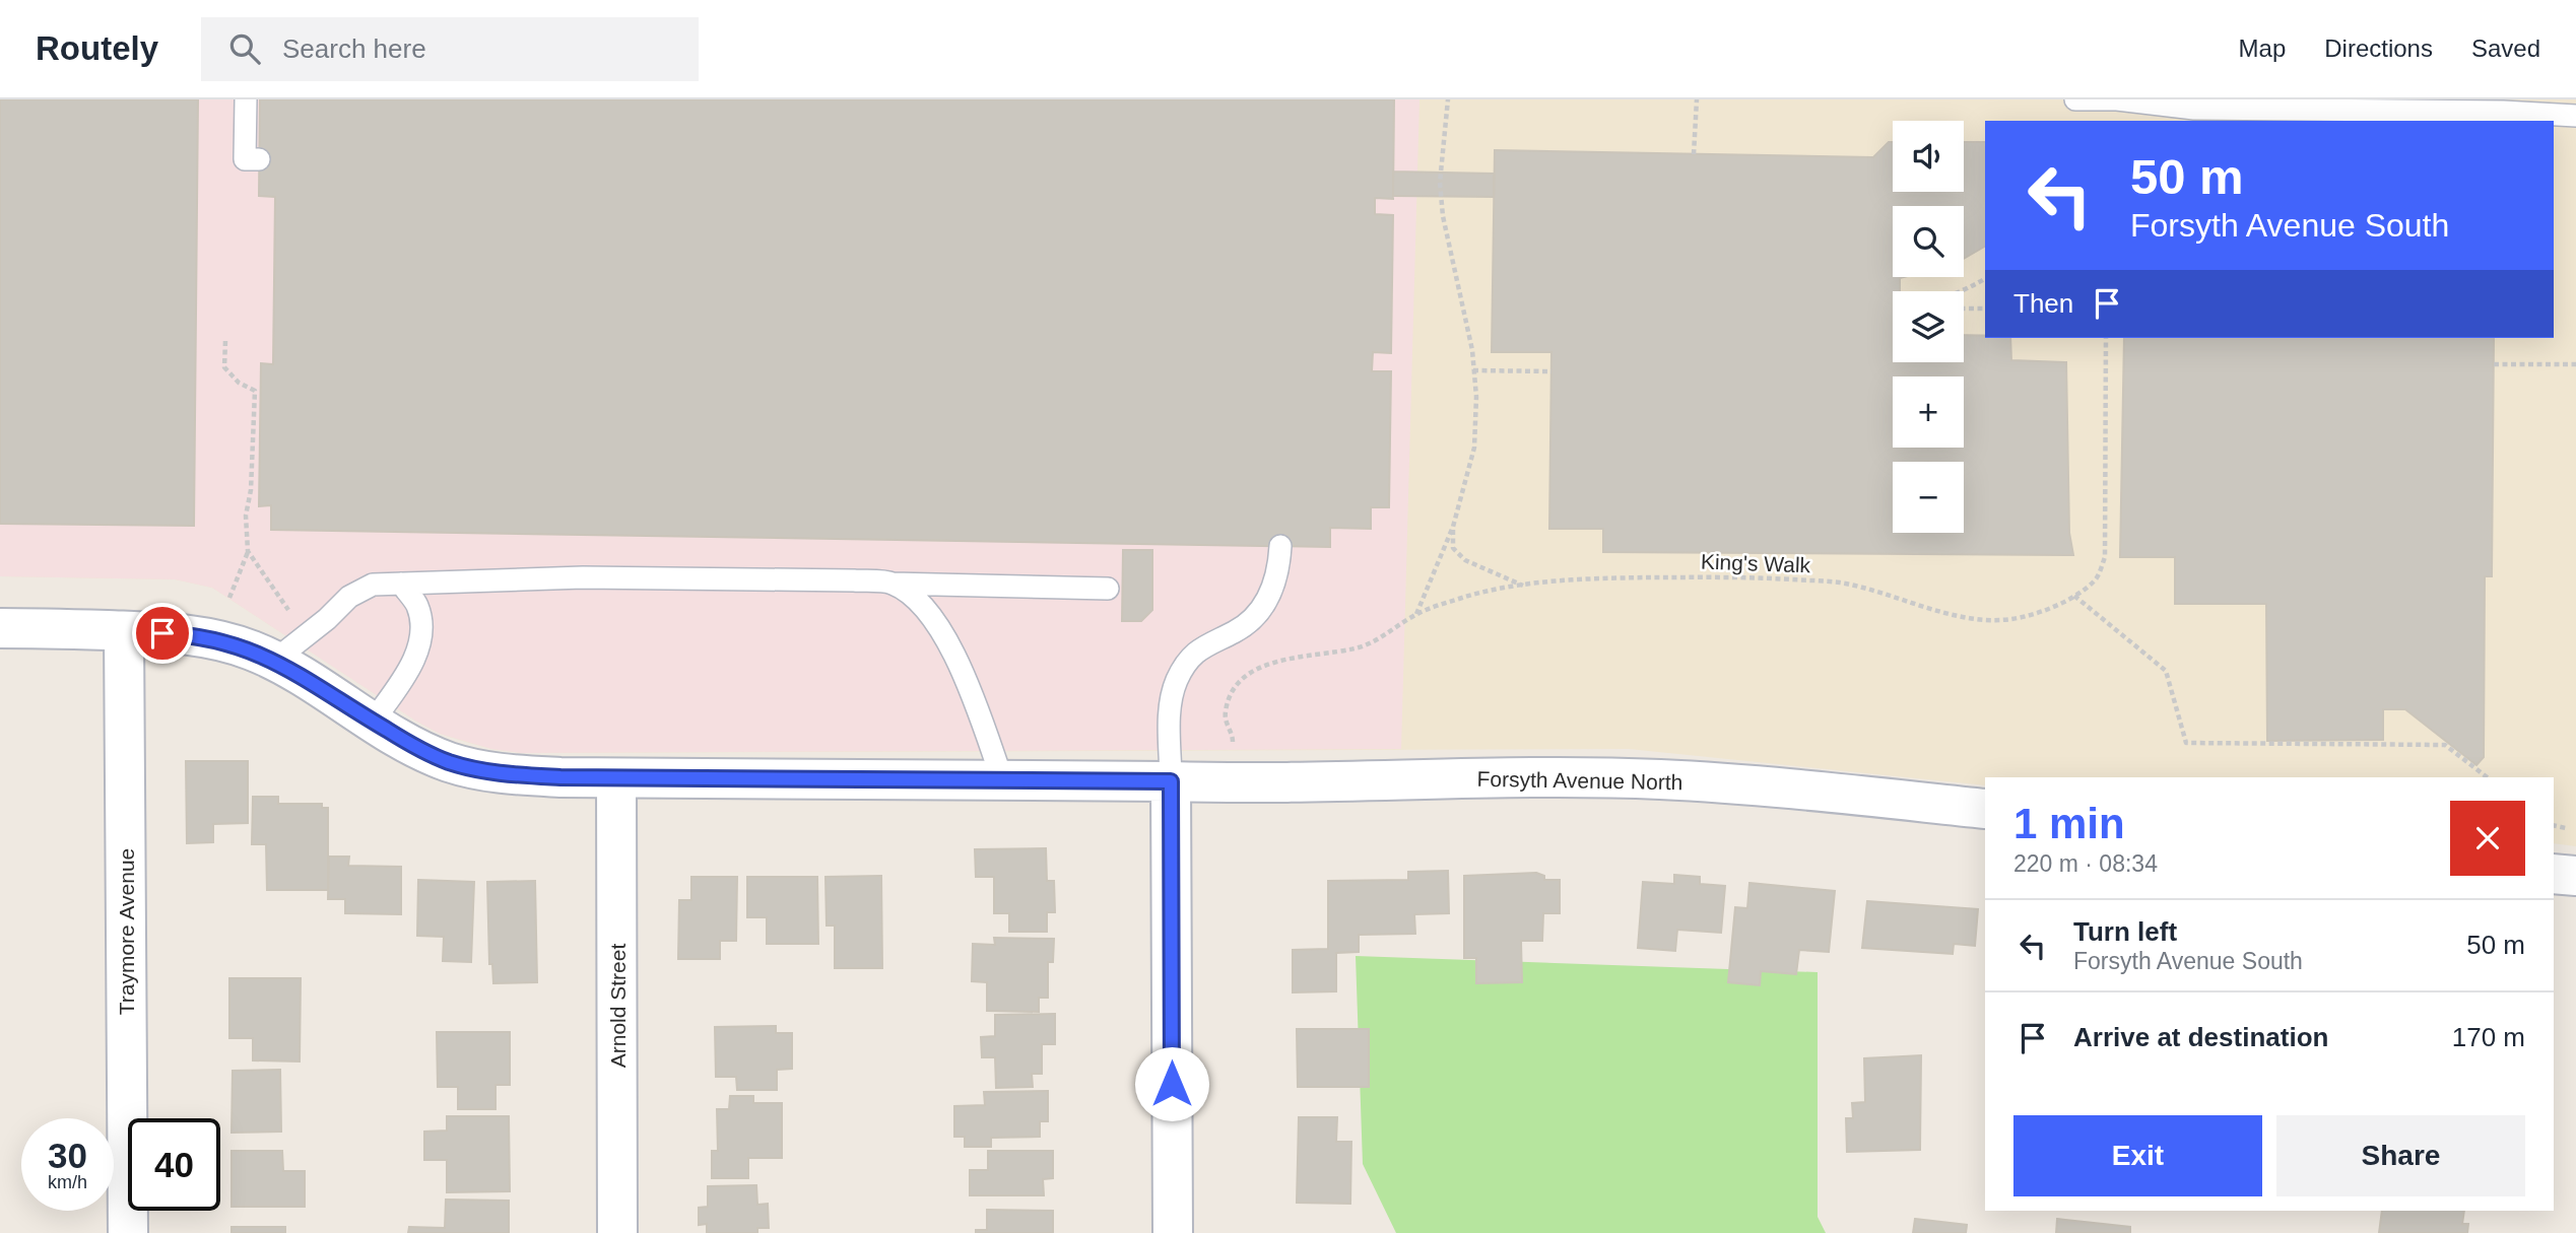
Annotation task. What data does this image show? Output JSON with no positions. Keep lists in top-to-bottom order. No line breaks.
{"streets":{"street":["Forsyth Avenue North","Traymore Avenue","Arnold Street"],"path":["King's Walk"]},"crossings":[["Forsyth Avenue North","Traymore Avenue"],["Forsyth Avenue North","Arnold Street"]],"page":{"header":"Routely","search":"Search here","nav":["Map","Directions","Saved"],"map_buttons":["+","−"],"turn":["50 m","Forsyth Avenue South"],"then":"Then","heading":["1 min","220 m · 08:34"],"list":[{"name":"Turn left","note":"Forsyth Avenue South","value":"50 m"},{"name":"Arrive at destination","value":"170 m"}],"buttons":["Exit","Share"],"speed":"30 km/h","limit":"40"}}
